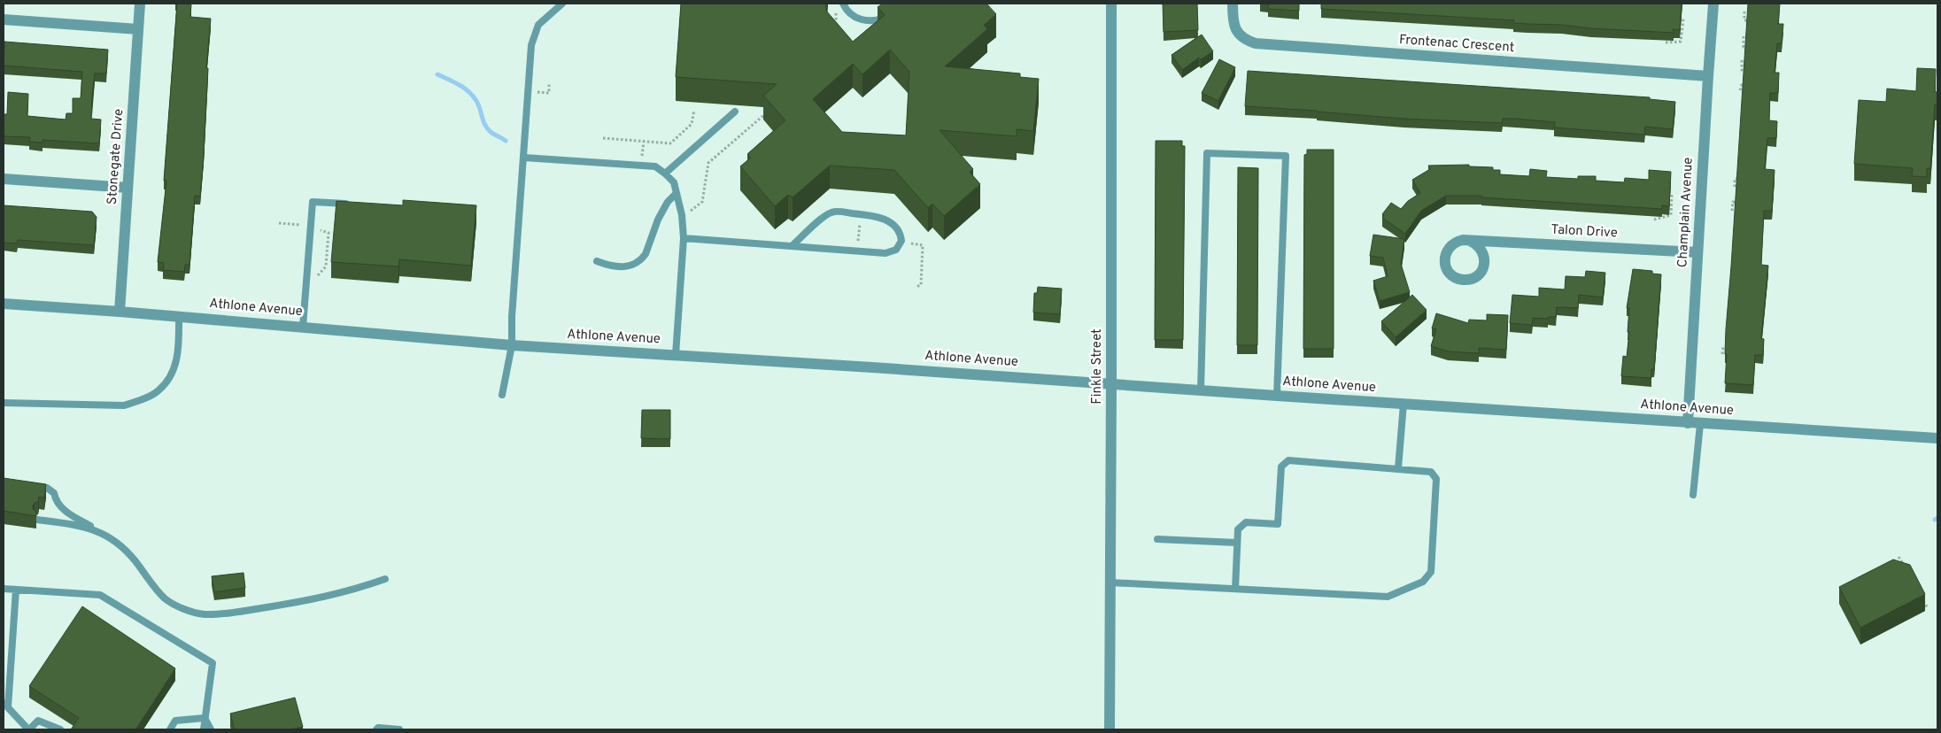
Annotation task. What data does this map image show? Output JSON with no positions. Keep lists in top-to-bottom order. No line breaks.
{"streets":{"street":["Frontenac Crescent","Stonegate Drive","Champlain Avenue","Talon Drive","Athlone Avenue","Finkle Street"]},"crossings":[["Frontenac Crescent","Champlain Avenue"],["Stonegate Drive","Athlone Avenue"],["Champlain Avenue","Talon Drive"],["Champlain Avenue","Athlone Avenue"],["Athlone Avenue","Finkle Street"]]}
